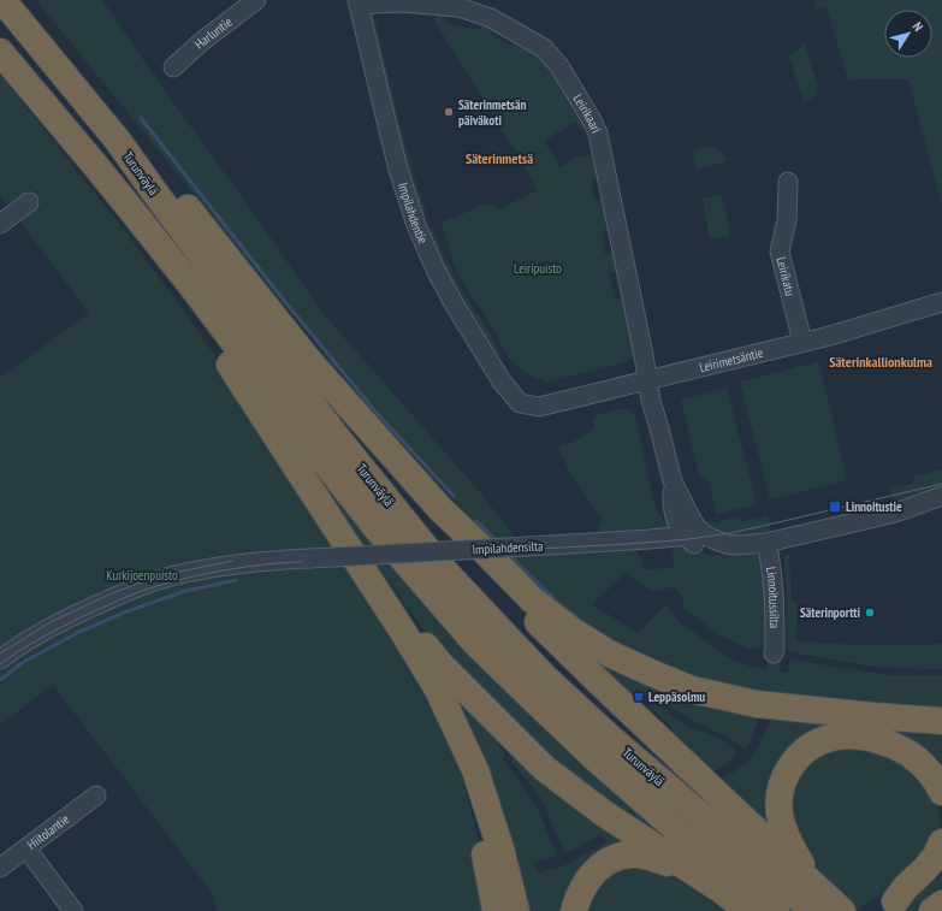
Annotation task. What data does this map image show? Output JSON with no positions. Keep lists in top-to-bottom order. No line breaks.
{"streets":{"highway":["Turunväylä"],"street":["Harluntie","Leirikaari","Impilahdentie","Leirikatu","Leirimetsäntie","Impilahdensilta","Linnoitussilta","Hiitolantie"]},"crossings":[["Leirikaari","Impilahdentie"],["Leirikaari","Leirimetsäntie"],["Impilahdentie","Leirimetsäntie"],["Leirikatu","Leirimetsäntie"]],"districts":["Säterinmetsä","Säterinkallionkulma"],"parks":["Leiripuisto","Kurkijoenpuisto"],"places":{"other":["Säterinmetsän päiväkoti","Säterinportti"],"transit":["Linnoitustie","Leppäsolmu"]},"north":"top right"}
